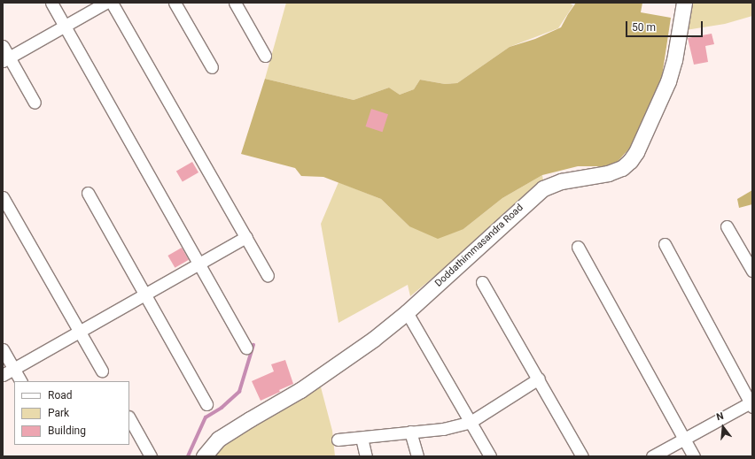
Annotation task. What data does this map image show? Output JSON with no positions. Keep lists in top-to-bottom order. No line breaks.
{"streets":{"street":["Doddathimmasandra Road"]},"legend":["Road","Park","Building"],"scale_bar":"50 m","north":"top"}
